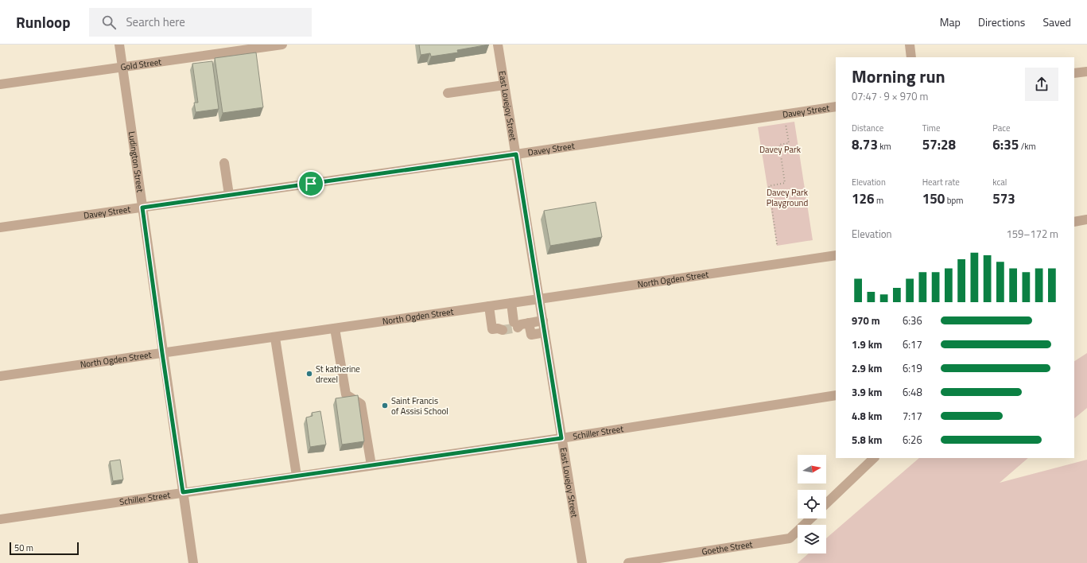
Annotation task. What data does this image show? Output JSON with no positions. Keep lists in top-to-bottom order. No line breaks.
{"streets":{"street":["Gold Street","East Lovejoy Street","Davey Street","Ludington Street","North Ogden Street","Schiller Street","Goethe Street"]},"crossings":[["Gold Street","Ludington Street"],["East Lovejoy Street","Davey Street"],["East Lovejoy Street","North Ogden Street"],["East Lovejoy Street","Schiller Street"],["Davey Street","Ludington Street"],["Ludington Street","North Ogden Street"],["Ludington Street","Schiller Street"]],"parks":["Davey Park","Davey Park Playground"],"places":["St katherine drexel","Saint Francis of Assisi School"],"scale_bar":"50 m","north":"right","page":{"header":"Runloop","search":"Search here","nav":["Map","Directions","Saved"],"heading":["Morning run","07:47 · 9 × 970 m"],"stats":[["Distance","8.73 km"],["Time","57:28"],["Pace","6:35 /km"],["Elevation","126 m"],["Heart rate","150 bpm"],["kcal","573"]],"chart":["Elevation","159–172 m"],"list":[{"name":"970 m","note":"6:36"},{"name":"1.9 km","note":"6:17"},{"name":"2.9 km","note":"6:19"},{"name":"3.9 km","note":"6:48"},{"name":"4.8 km","note":"7:17"},{"name":"5.8 km","note":"6:26"}],"scale":"50 m"}}
